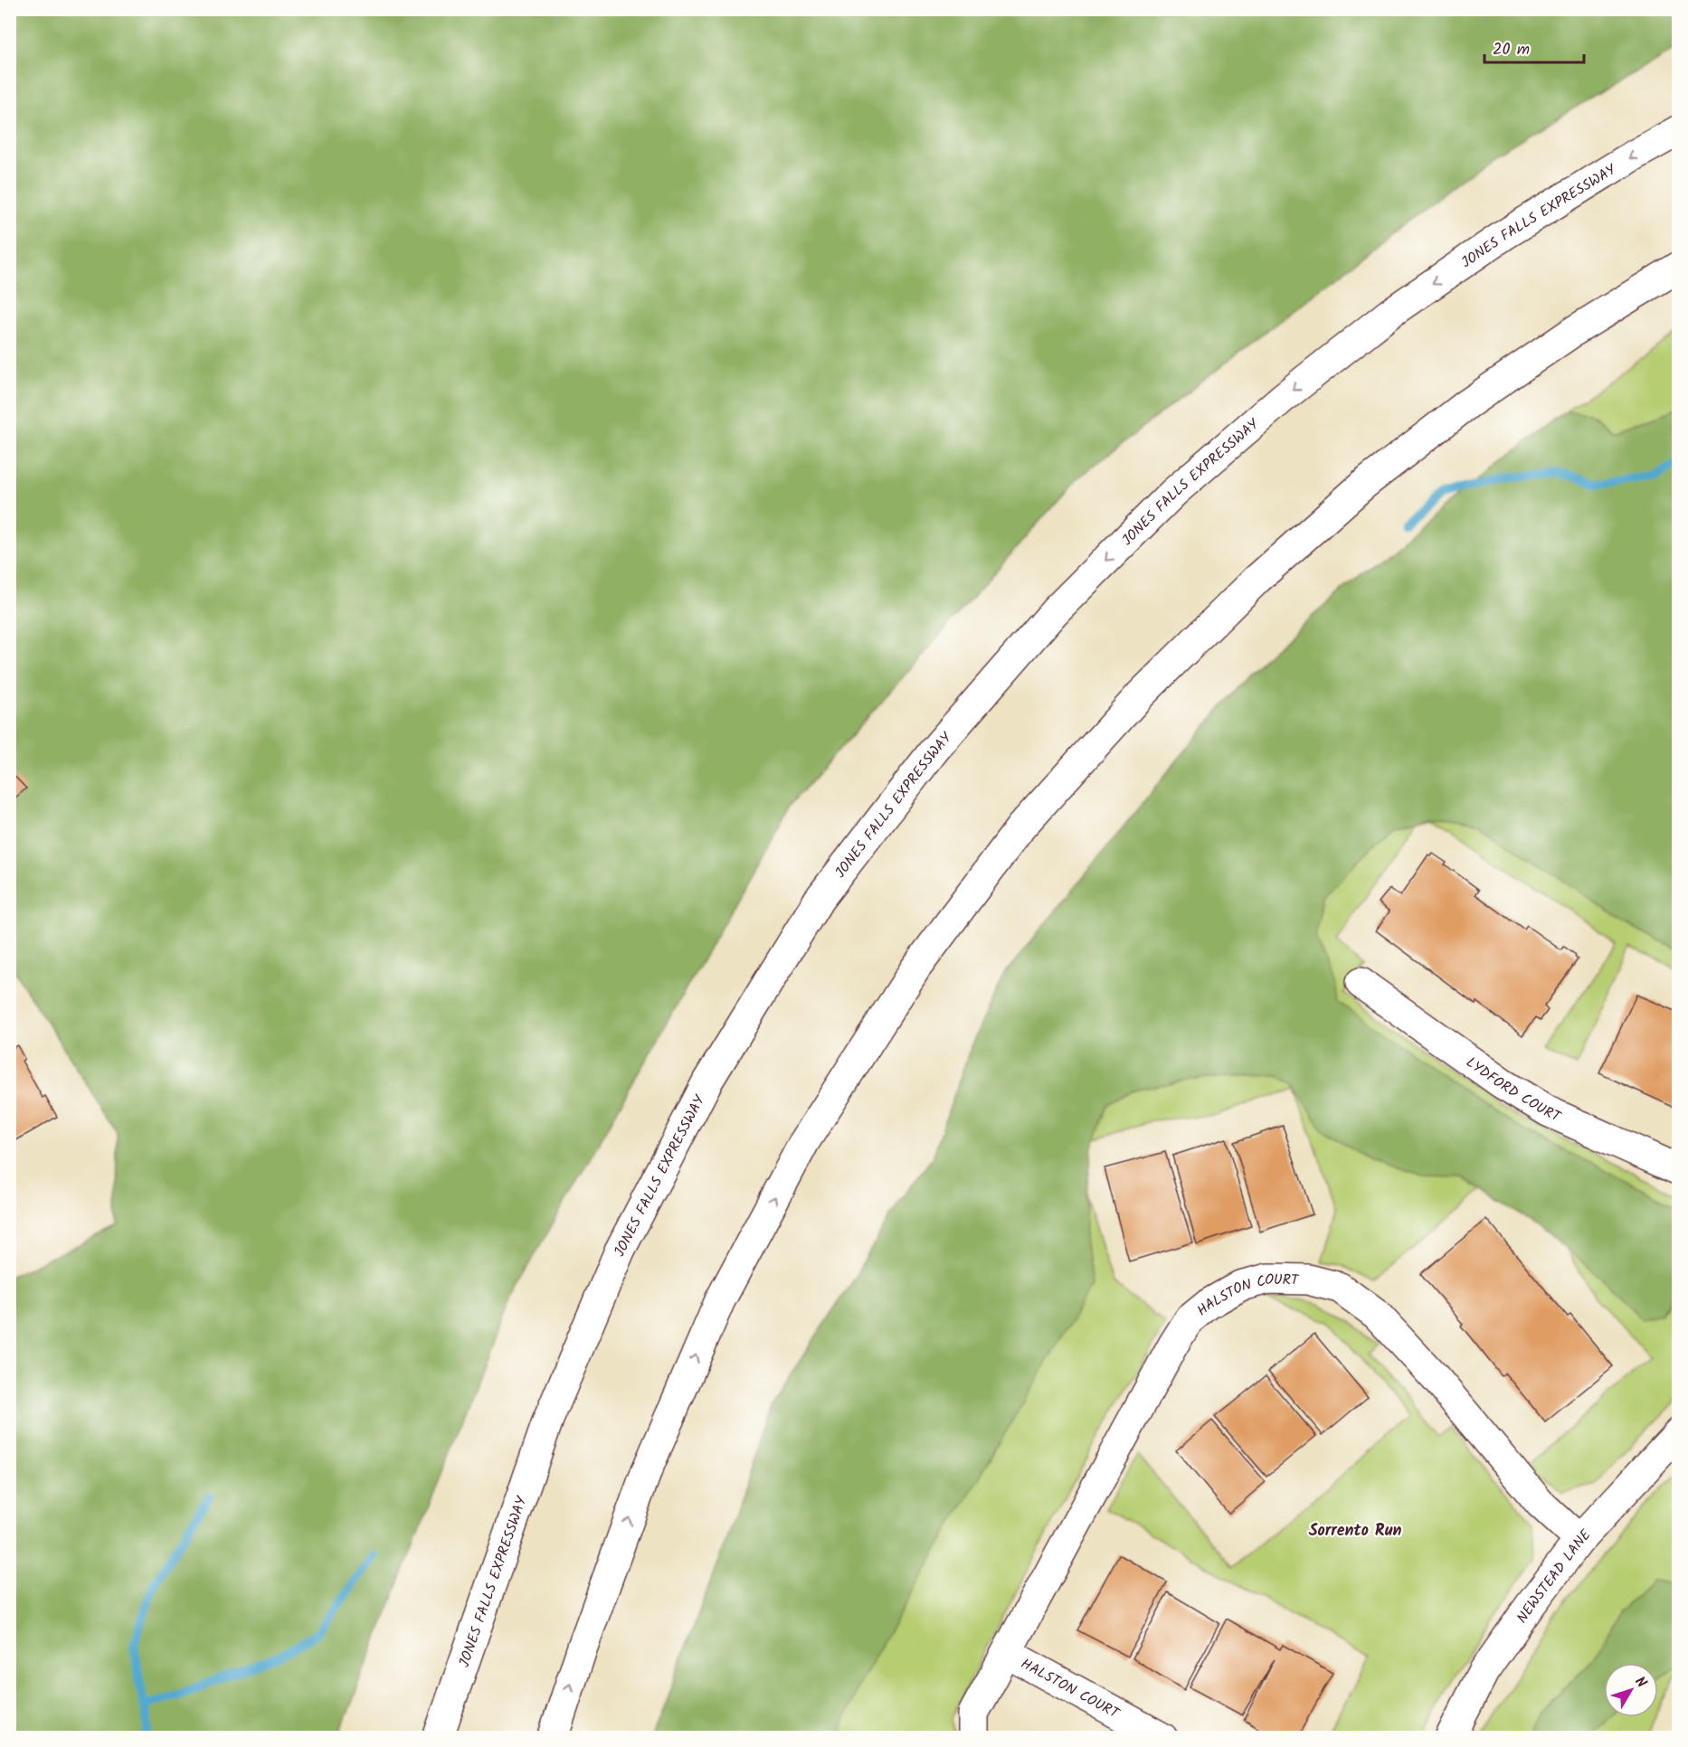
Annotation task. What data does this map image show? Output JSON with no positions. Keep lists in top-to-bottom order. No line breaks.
{"streets":{"main road":["JONES FALLS EXPRESSWAY","LYDFORD COURT","HALSTON COURT","NEWSTEAD LANE"]},"crossings":[["HALSTON COURT","NEWSTEAD LANE"]],"districts":["Sorrento Run"],"scale_bar":"20 m","north":"top right"}
